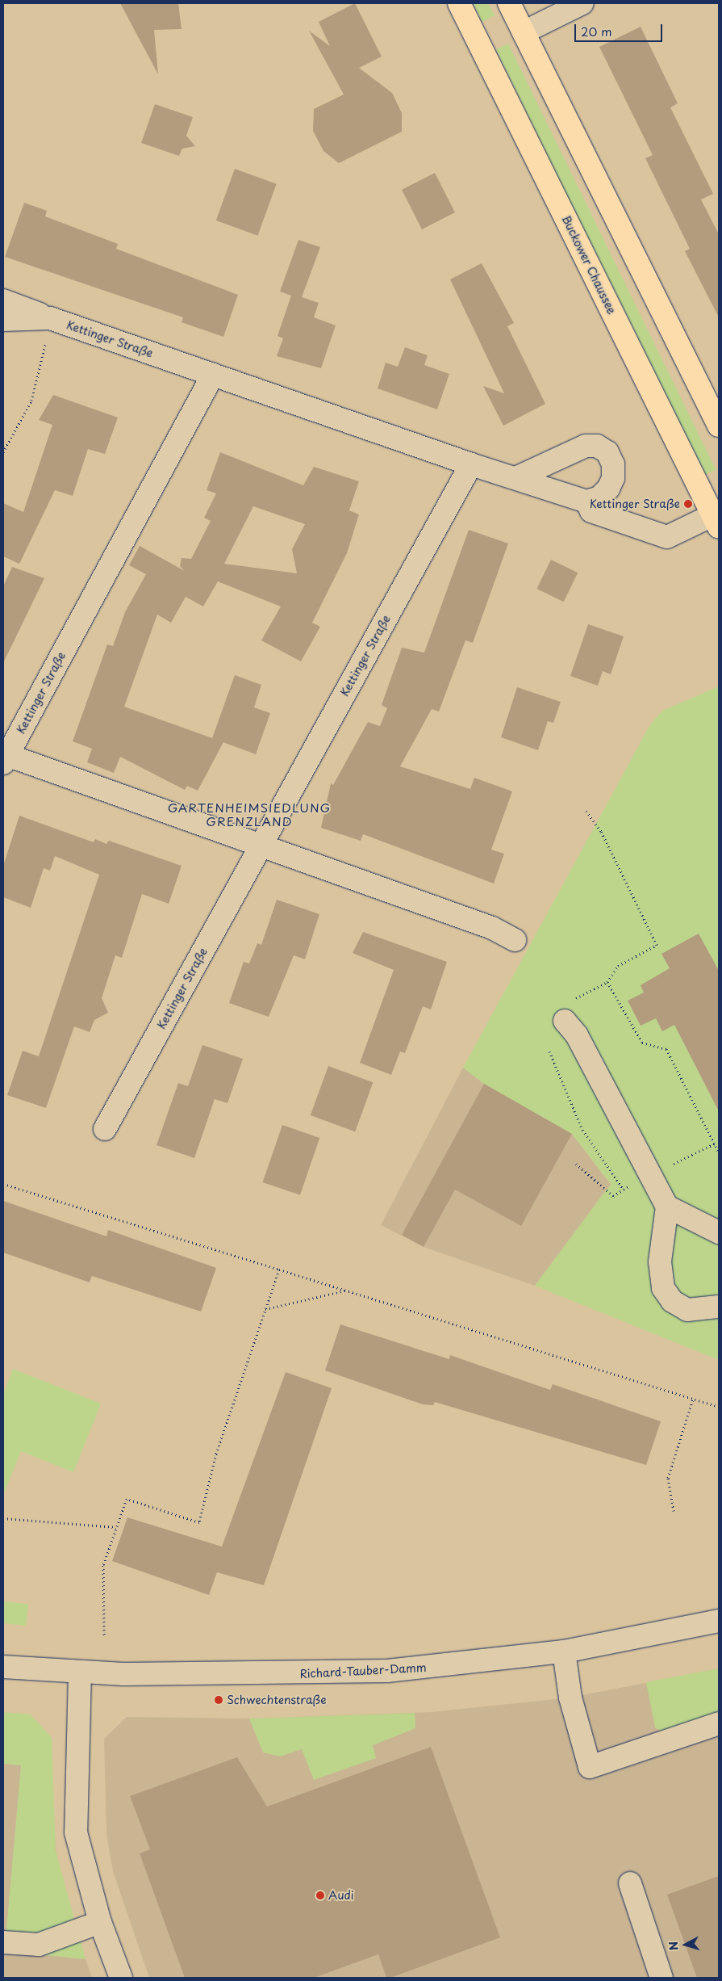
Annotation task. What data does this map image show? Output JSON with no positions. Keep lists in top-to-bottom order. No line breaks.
{"streets":{"main road":["Buckower Chaussee"],"street":["Kettinger Straße","Richard-Tauber-Damm"]},"crossings":[["Buckower Chaussee","Kettinger Straße"]],"districts":["GARTENHEIMSIEDLUNG GRENZLAND"],"places":["Kettinger Straße","Schwechtenstraße","Audi"],"scale_bar":"20 m","north":"left"}
